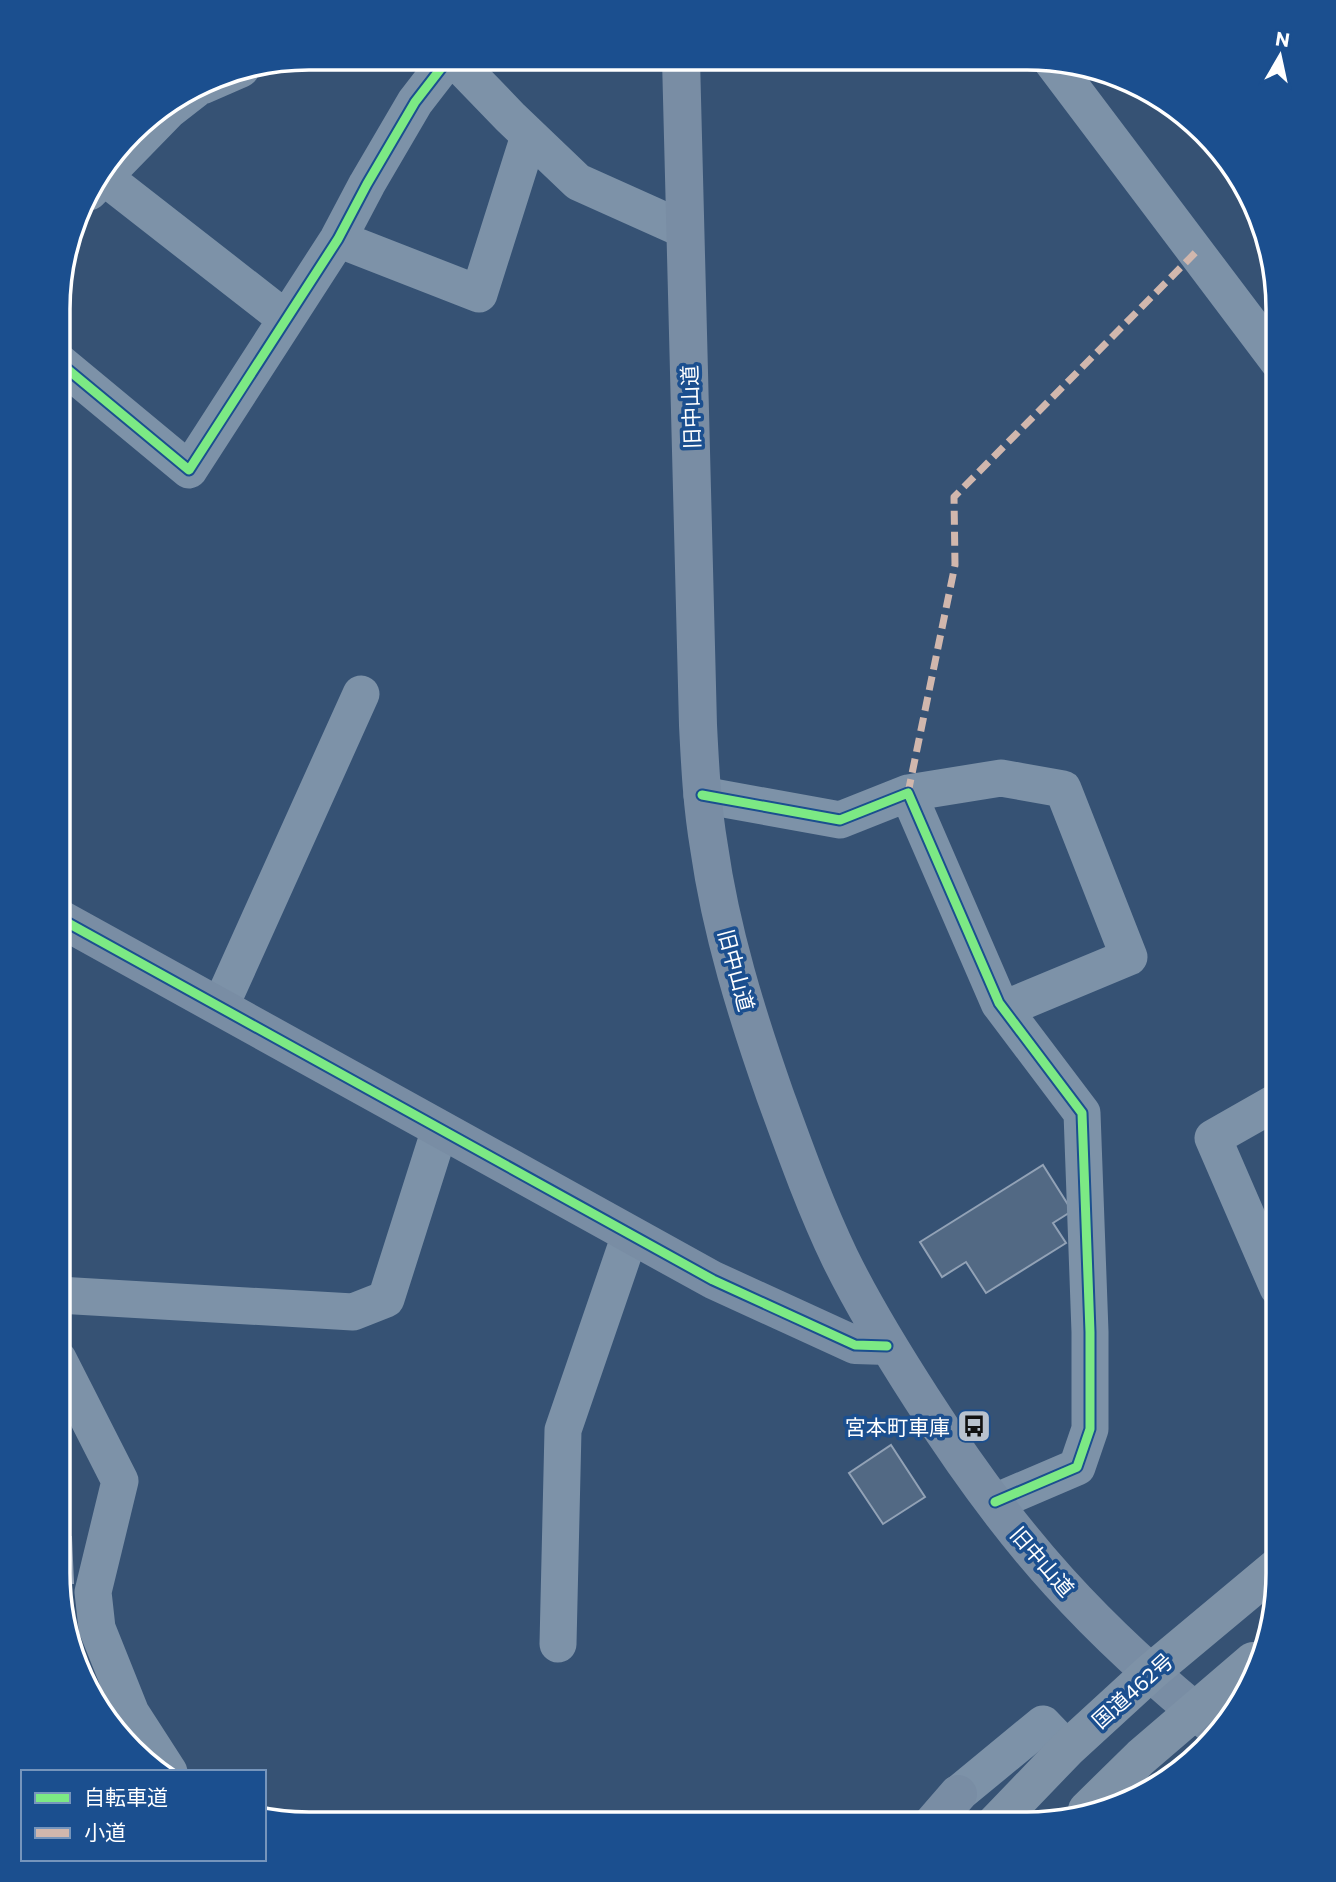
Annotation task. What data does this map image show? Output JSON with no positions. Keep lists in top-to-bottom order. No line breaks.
{"streets":{"highway":["国道462号"],"main road":["旧中山道"]},"crossings":[["旧中山道","国道462号"]],"places":{"bus stop":["宮本町車庫"]},"legend":["自転車道","小道"],"north":"top"}
